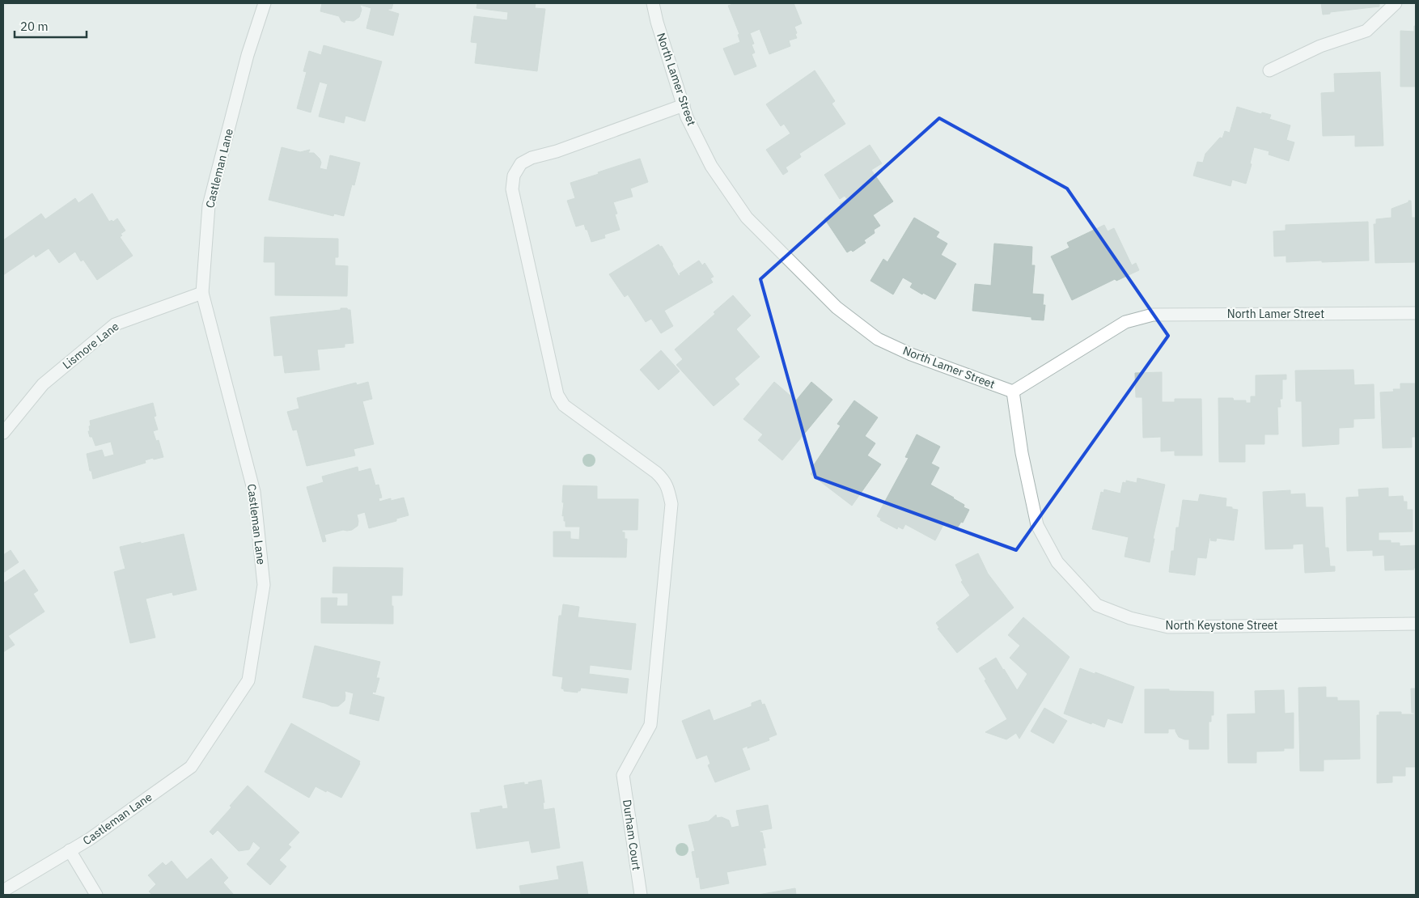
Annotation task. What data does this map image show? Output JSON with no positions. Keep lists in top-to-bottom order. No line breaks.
{"streets":{"street":["North Lamer Street","Castleman Lane","Lismore Lane","North Keystone Street","Durham Court"]},"crossings":[["North Lamer Street","North Keystone Street"],["North Lamer Street","Durham Court"],["Castleman Lane","Lismore Lane"]],"scale_bar":"20 m"}
